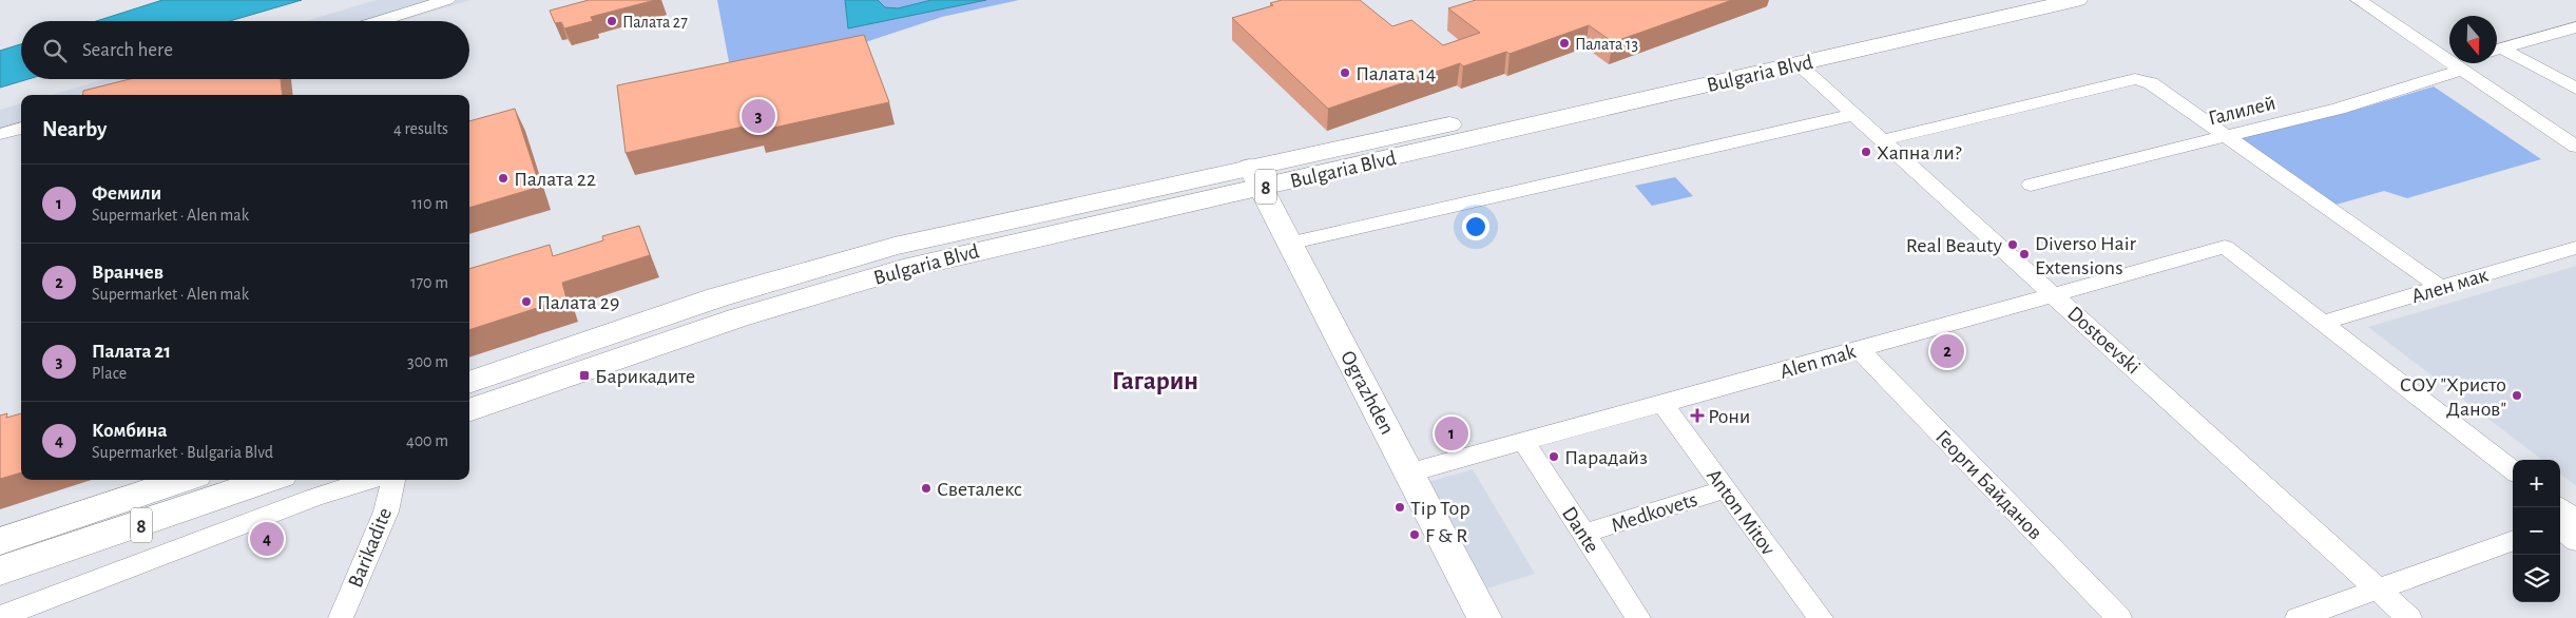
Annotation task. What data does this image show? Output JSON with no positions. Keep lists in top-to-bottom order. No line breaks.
{"streets":{"main road":["Bulgaria Blvd","8","Ograzhden"],"street":["Галилей","Ален мак","Dostoevski","Alen mak","Георги Байданов","Medkovets","Anton Mitov","Dante","Barikadite"]},"crossings":[["Bulgaria Blvd","8"],["Bulgaria Blvd","Dostoevski"],["Bulgaria Blvd","Ograzhden"],["8","Ograzhden"],["Ален мак","Alen mak"],["Dostoevski","Alen mak"],["Alen mak","Ograzhden"],["Alen mak","Георги Байданов"],["Alen mak","Anton Mitov"],["Alen mak","Dante"],["Medkovets","Anton Mitov"],["Medkovets","Dante"]],"districts":["Гагарин"],"places":{"other":["Палата 27","Палата 13","Палата 14","Хапна ли?","Палата 22","Real Beauty","Diverso Hair Extensions","Палата 29","СОУ \"Христо Данов\"","Парадайз","Светалекс","Tip Top","F & R"],"transit":["Барикадите"],"health":["Рони"]},"north":"bottom","page":{"search":"Search here","heading":["Nearby","4 results"],"pins":["3","2","1","4"],"list":[{"mark":"1","name":"Фемили","note":"Supermarket · Alen mak","value":"110 m"},{"mark":"2","name":"Вранчев","note":"Supermarket · Alen mak","value":"170 m"},{"mark":"3","name":"Палата 21","note":"Place","value":"300 m"},{"mark":"4","name":"Комбина","note":"Supermarket · Bulgaria Blvd","value":"400 m"}],"map_buttons":["+","−"]}}
